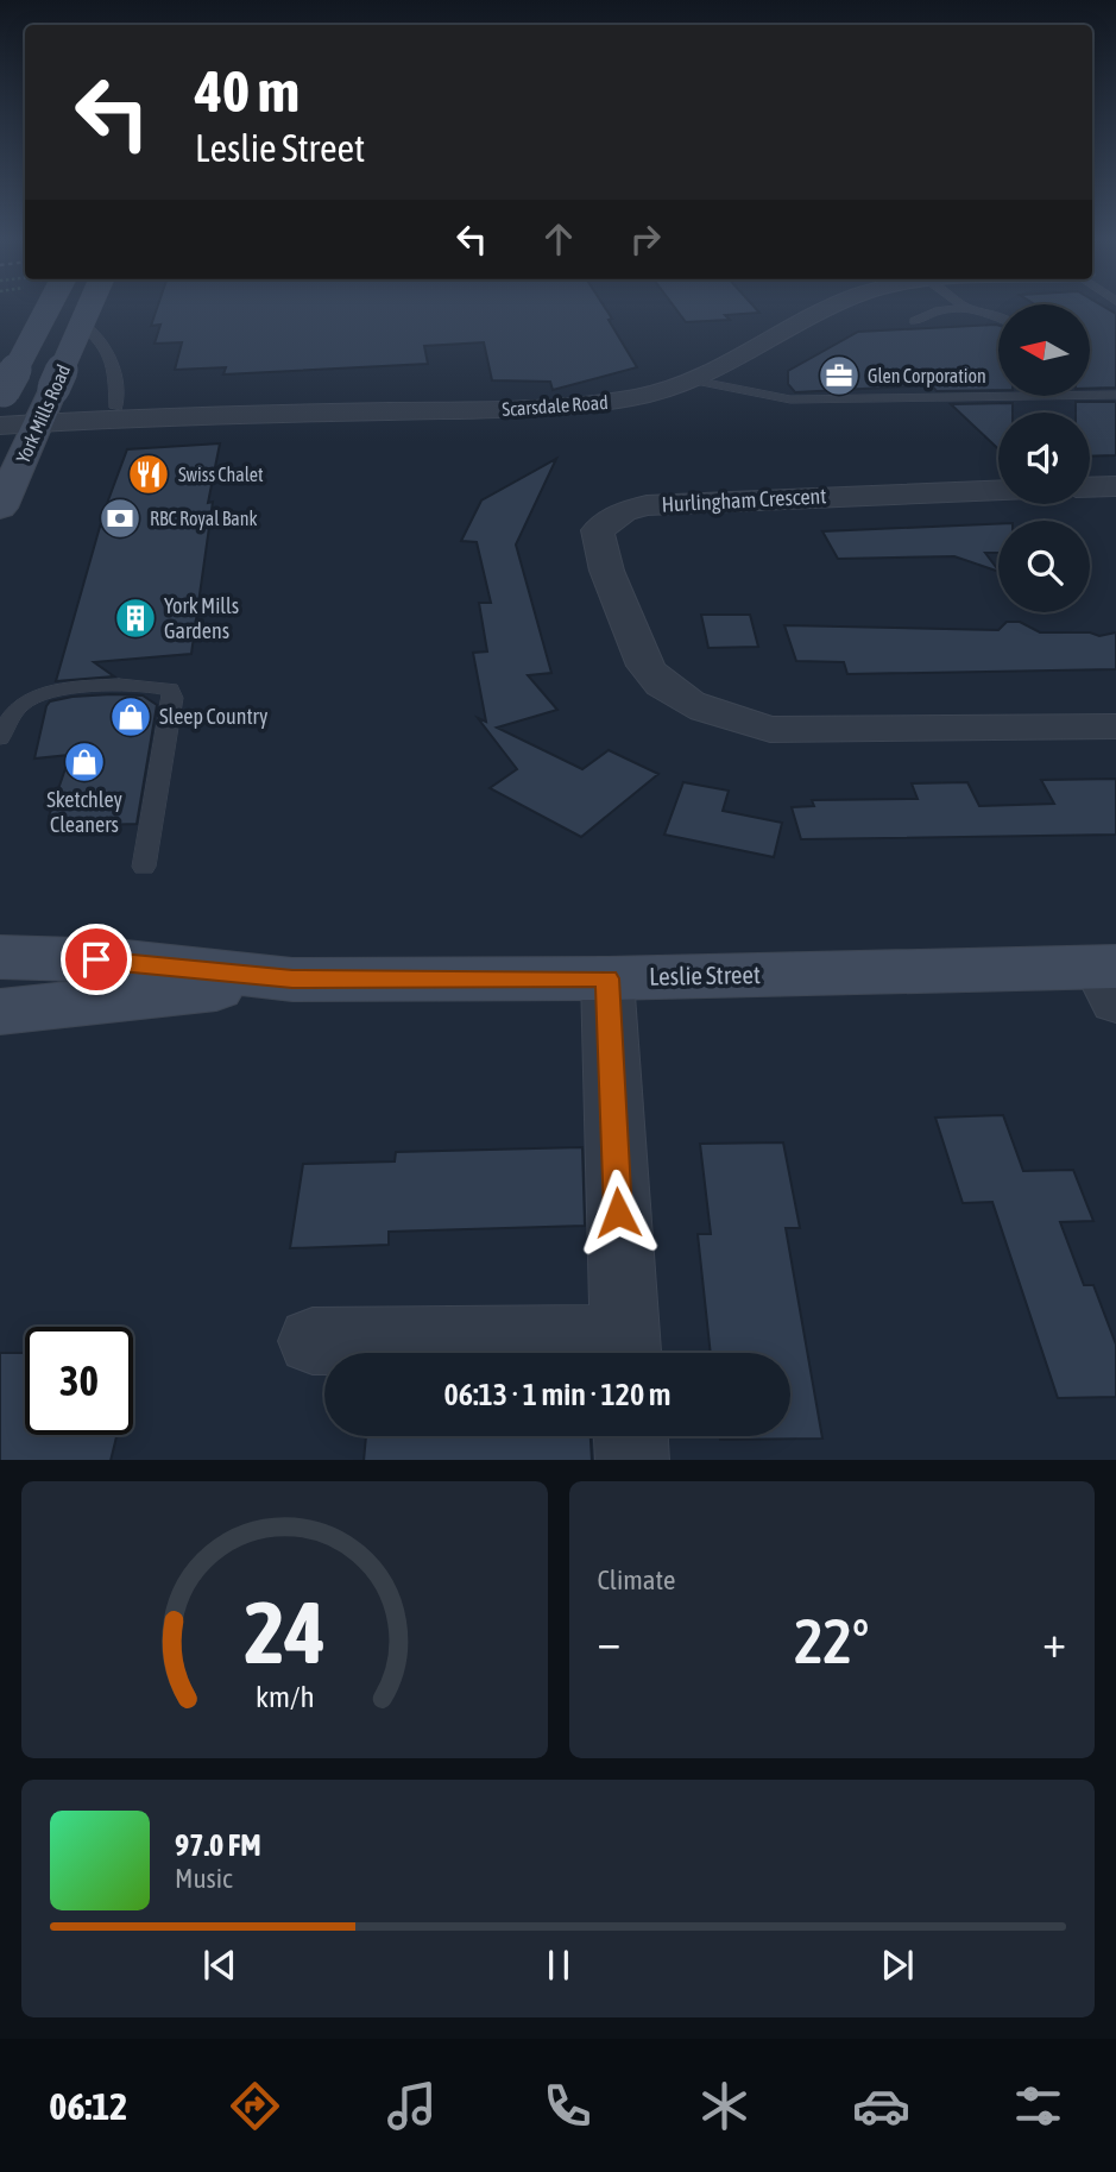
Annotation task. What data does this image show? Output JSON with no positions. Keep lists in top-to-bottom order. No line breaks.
{"streets":{"main road":["York Mills Road","Leslie Street"],"street":["Scarsdale Road","Hurlingham Crescent"]},"crossings":[["Scarsdale Road","York Mills Road"]],"places":{"office":["Glen Corporation"],"restaurant":["Swiss Chalet"],"bank":["RBC Royal Bank"],"building":["York Mills Gardens"],"shop":["Sleep Country","Sketchley Cleaners"]},"north":"left","page":{"turn":["40 m","Leslie Street"],"limit":"30","trip":"06:13 · 1 min · 120 m","tile":"Climate","heat":["−","22°","+"],"song":["97.0 FM","Music"],"tabs":"06:12","gauge":["24","km/h"]}}
